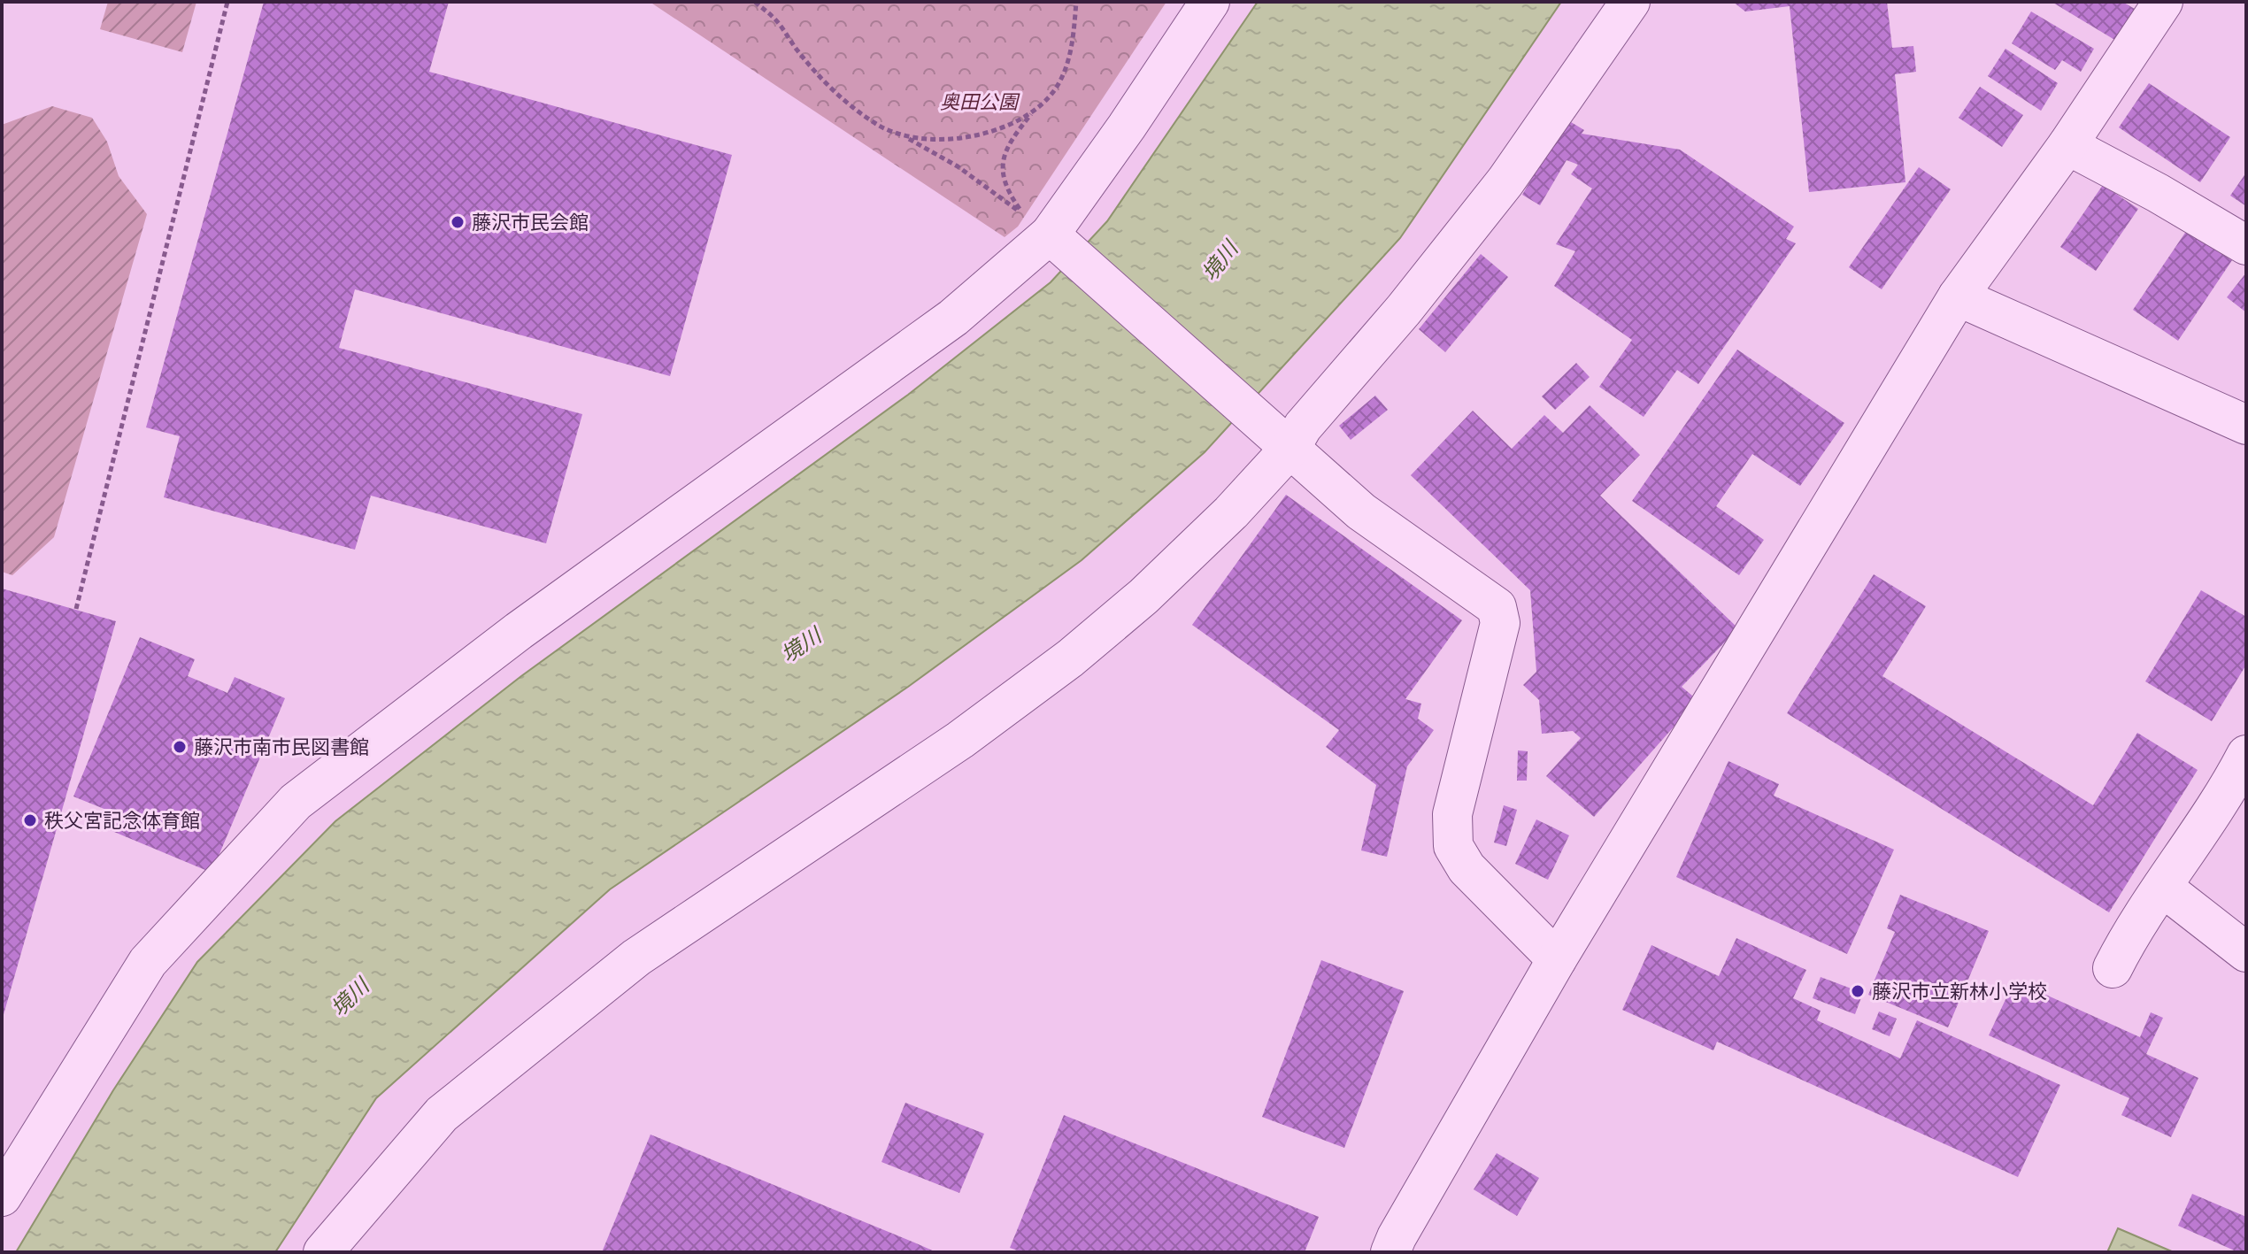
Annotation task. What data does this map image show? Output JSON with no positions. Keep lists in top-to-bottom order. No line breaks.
{"water":["境川"],"parks":["奥田公園"],"places":["藤沢市民会館","藤沢市南市民図書館","秩父宮記念体育館","藤沢市立新林小学校"]}
